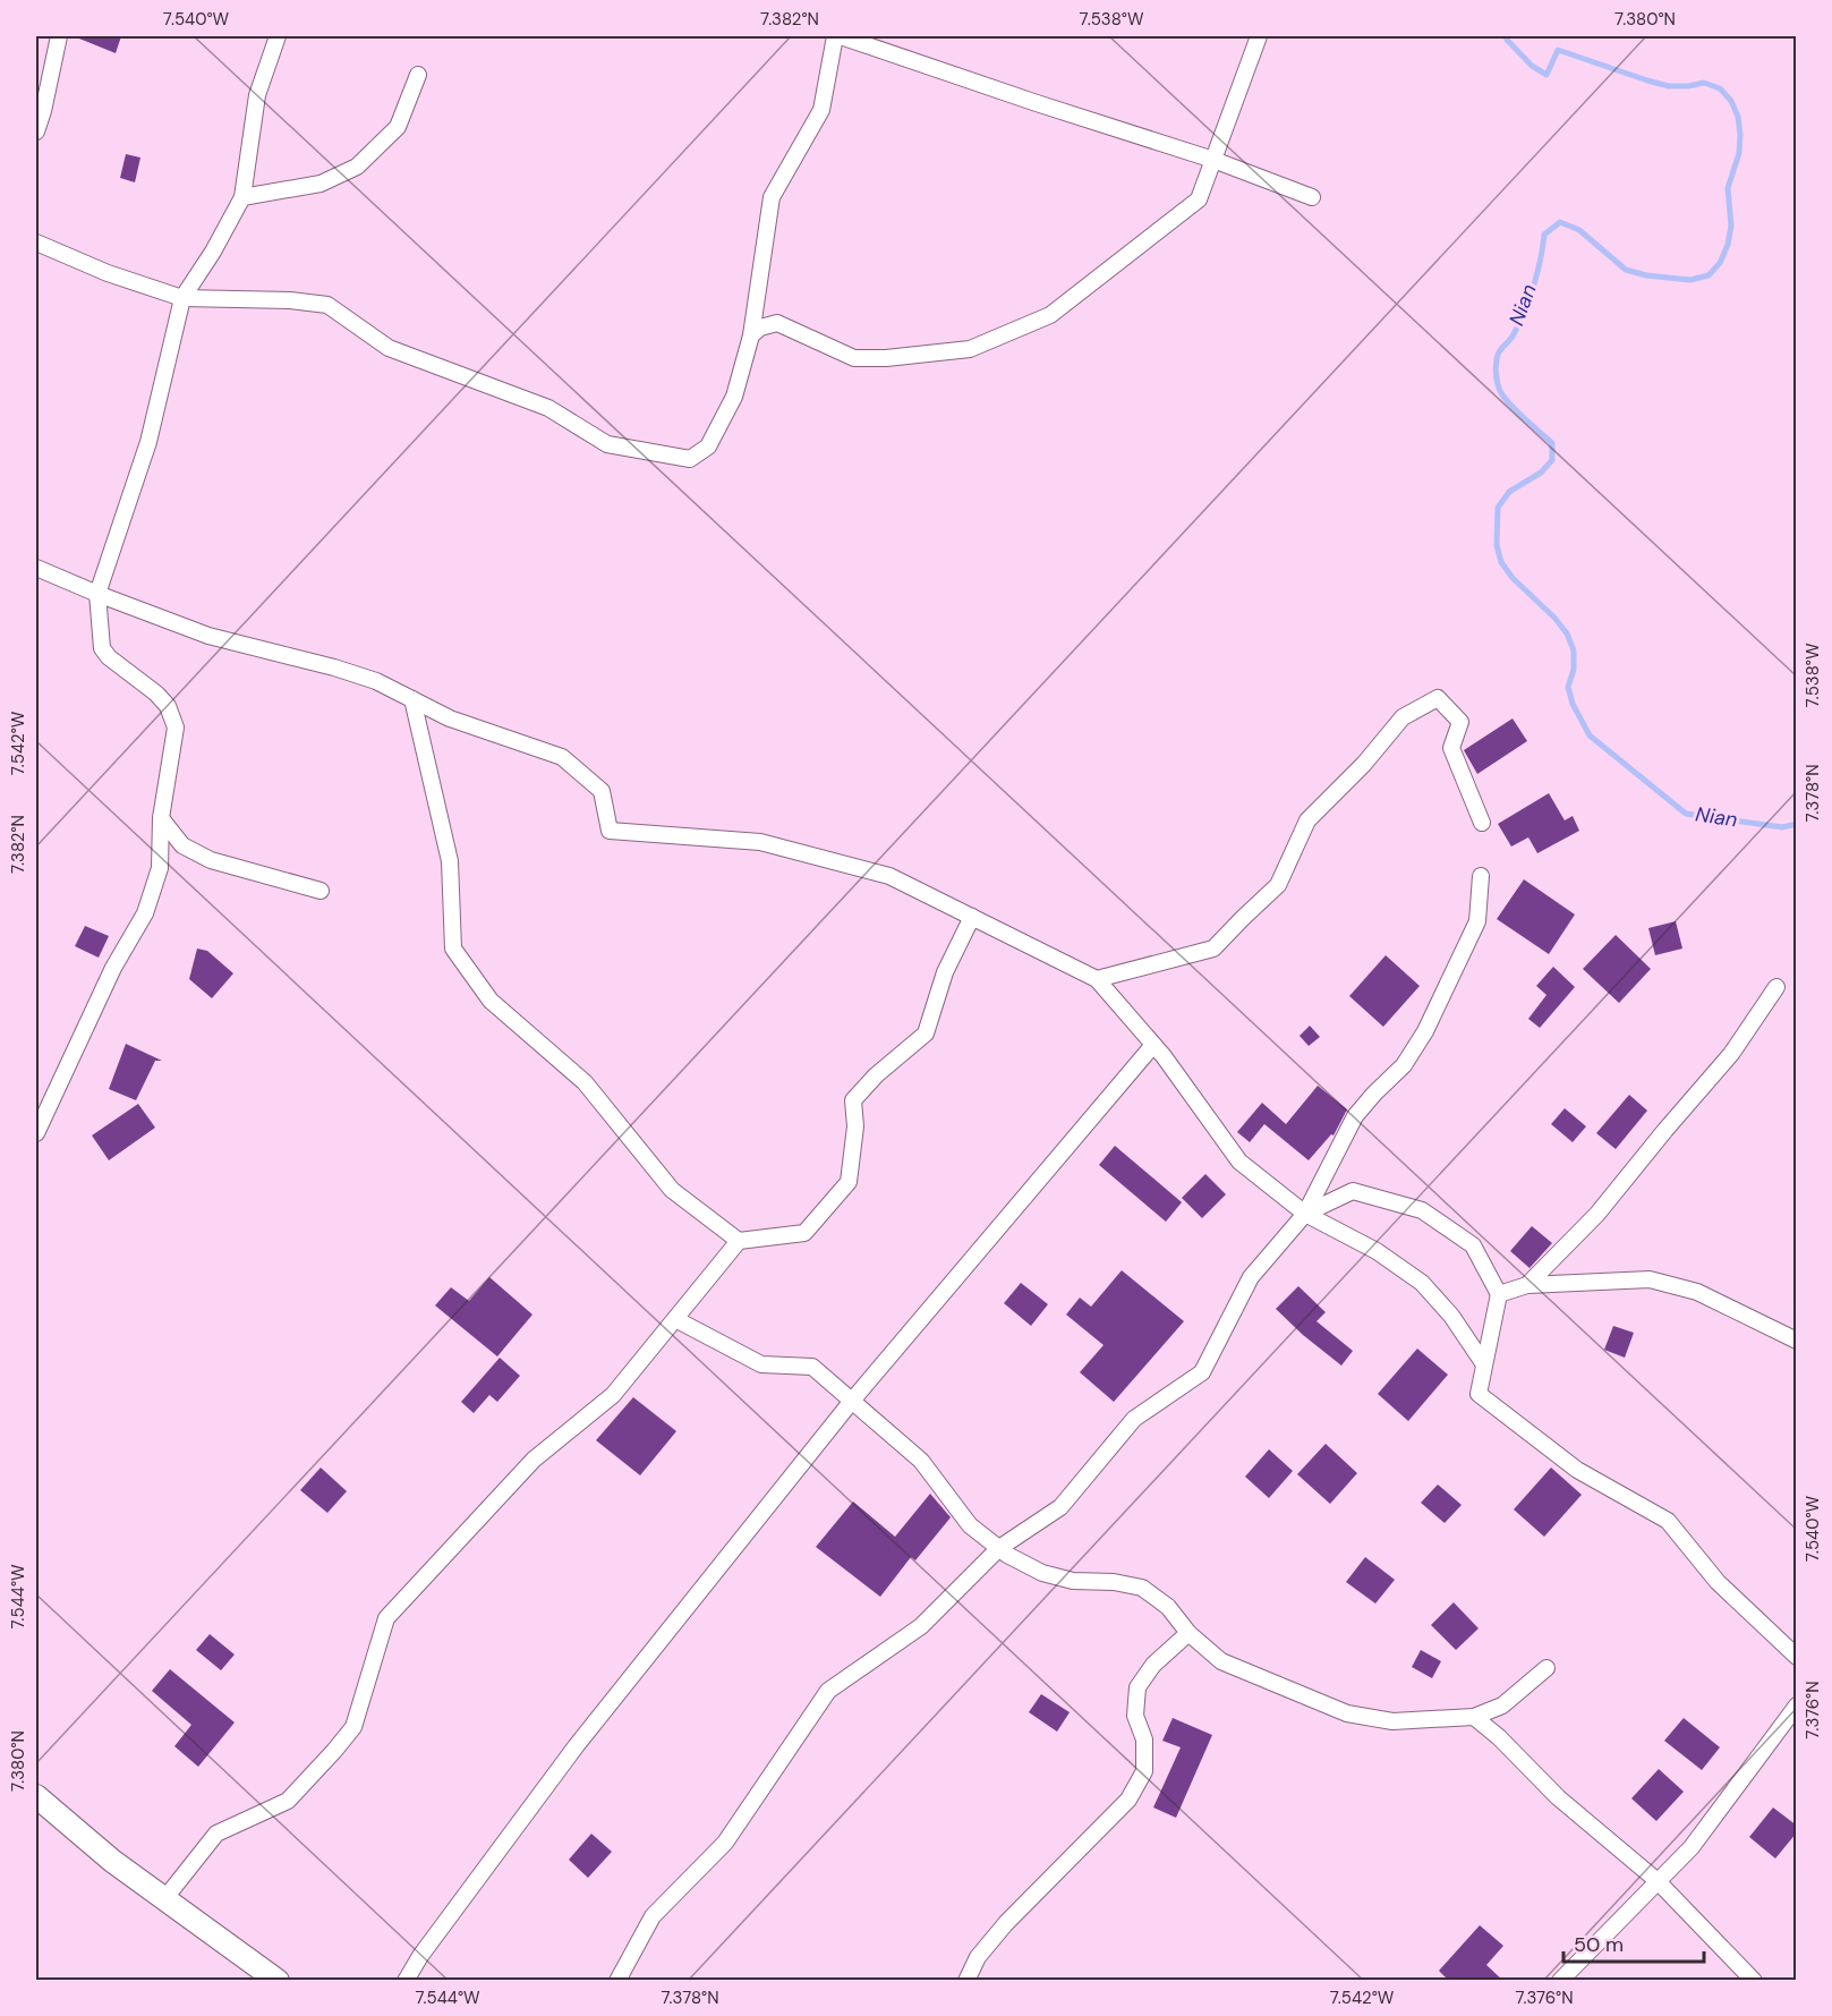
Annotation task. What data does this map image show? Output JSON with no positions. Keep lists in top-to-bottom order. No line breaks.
{"water":["Nian"],"scale_bar":"50 m","coordinates":["7.540°W","7.382°N","7.538°W","7.380°N","7.542°W","7.378°N","7.544°W","7.376°N"]}
